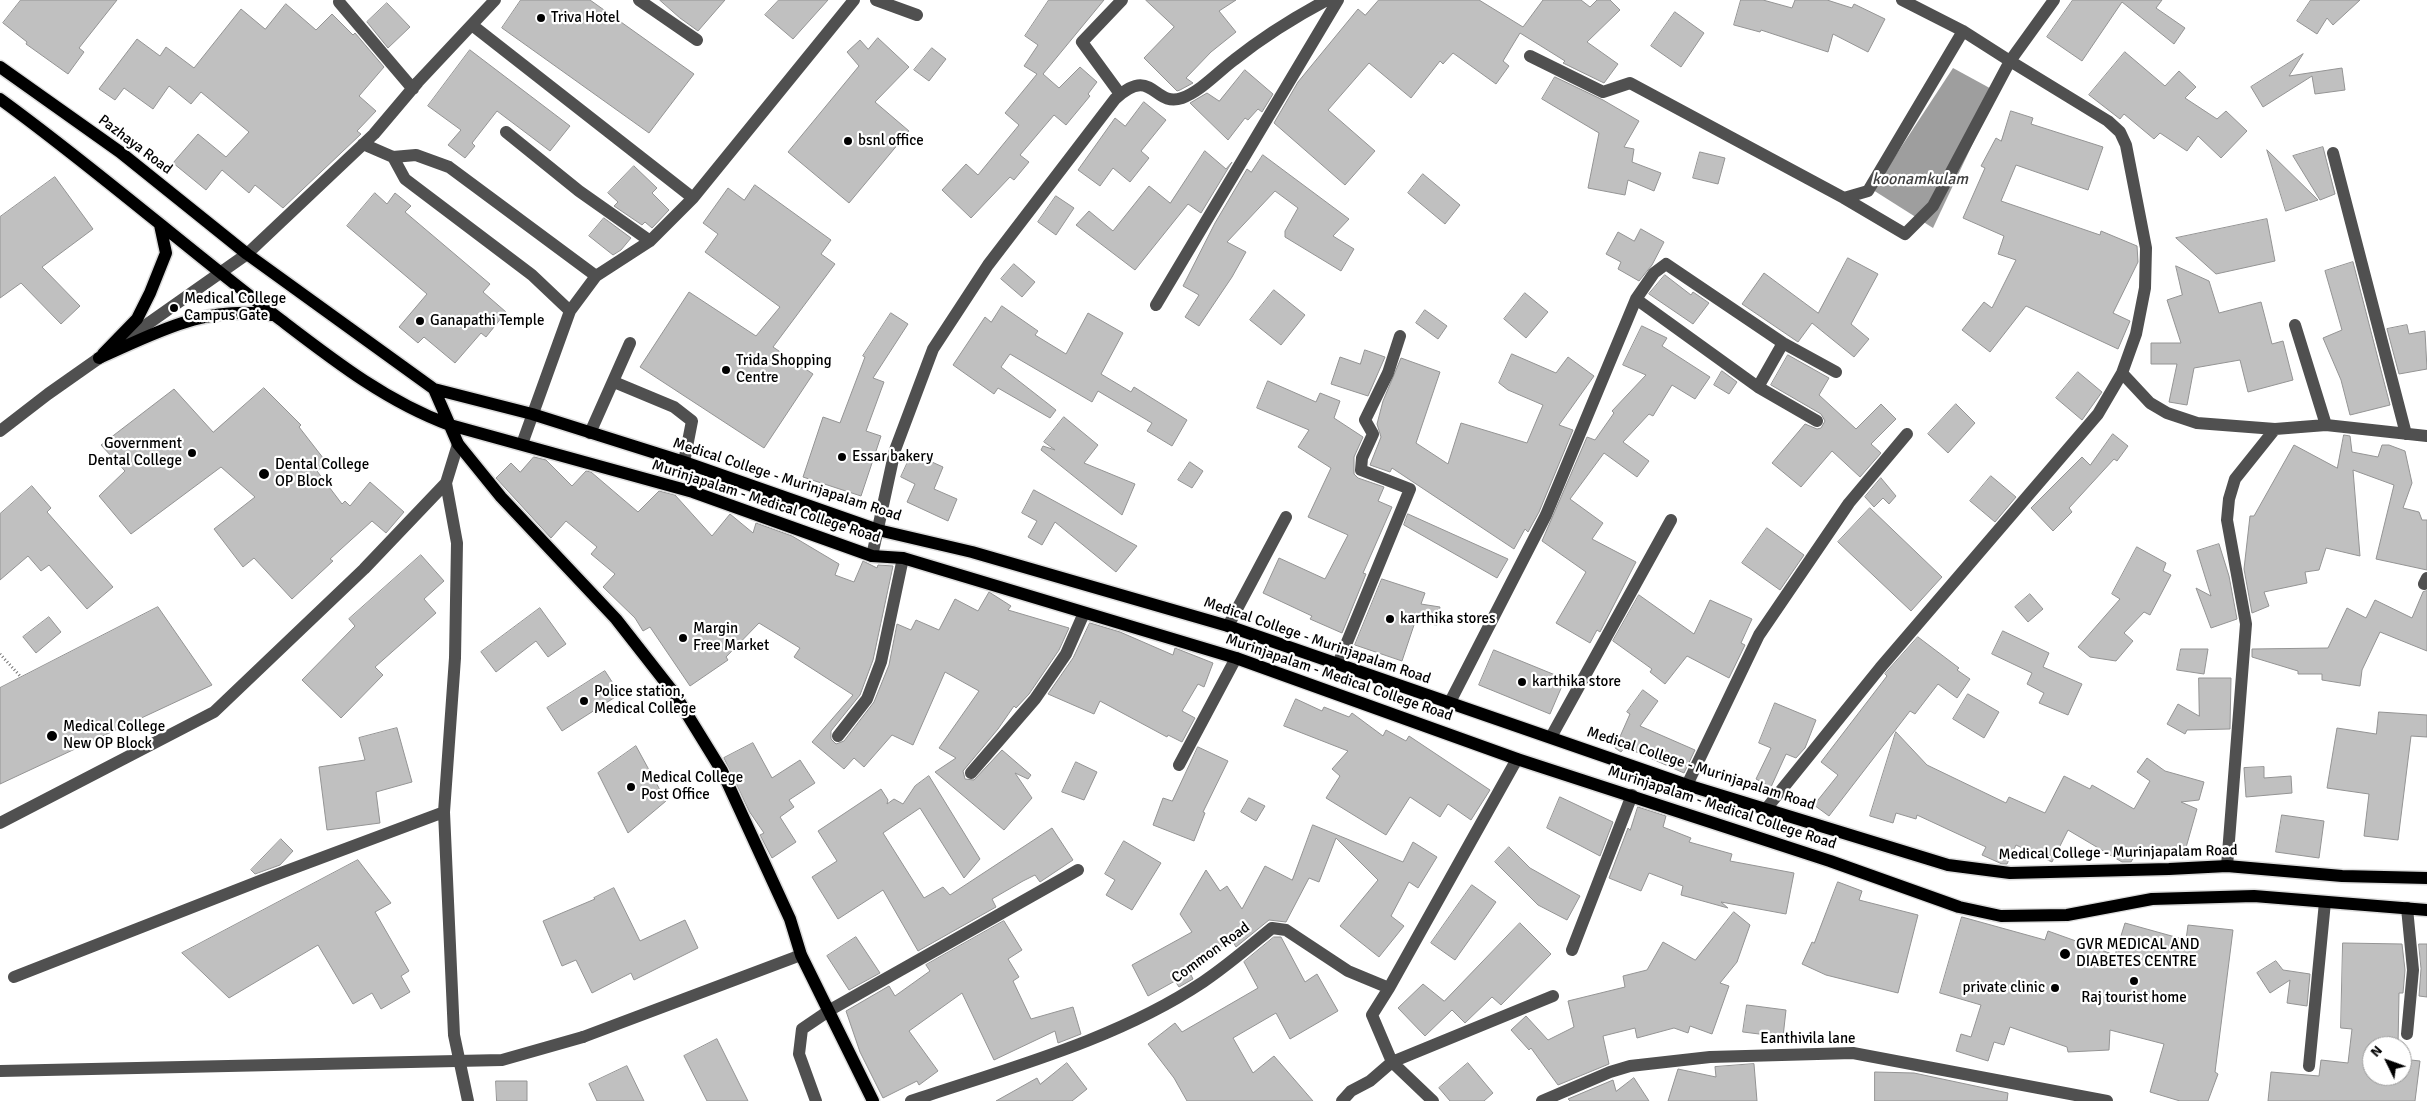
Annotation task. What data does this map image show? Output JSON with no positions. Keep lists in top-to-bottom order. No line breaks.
{"streets":{"main road":["Pazhaya Road","Medical College - Murinjapalam Road","Murinjapalam - Medical College Road"],"street":["Common Road","Eanthivila lane"]},"crossings":[["Pazhaya Road","Medical College - Murinjapalam Road"]],"water":["koonamkulam"],"places":["Triva Hotel","bsnl office","Medical College Campus Gate","Ganapathi Temple","Trida Shopping Centre","Government Dental College","Essar bakery","Dental College OP Block","karthika stores","Margin Free Market","karthika store","Police station, Medical College","Medical College New OP Block","Medical College Post Office","GVR MEDICAL AND DIABETES CENTRE","Raj tourist home","private clinic"],"north":"top left"}
